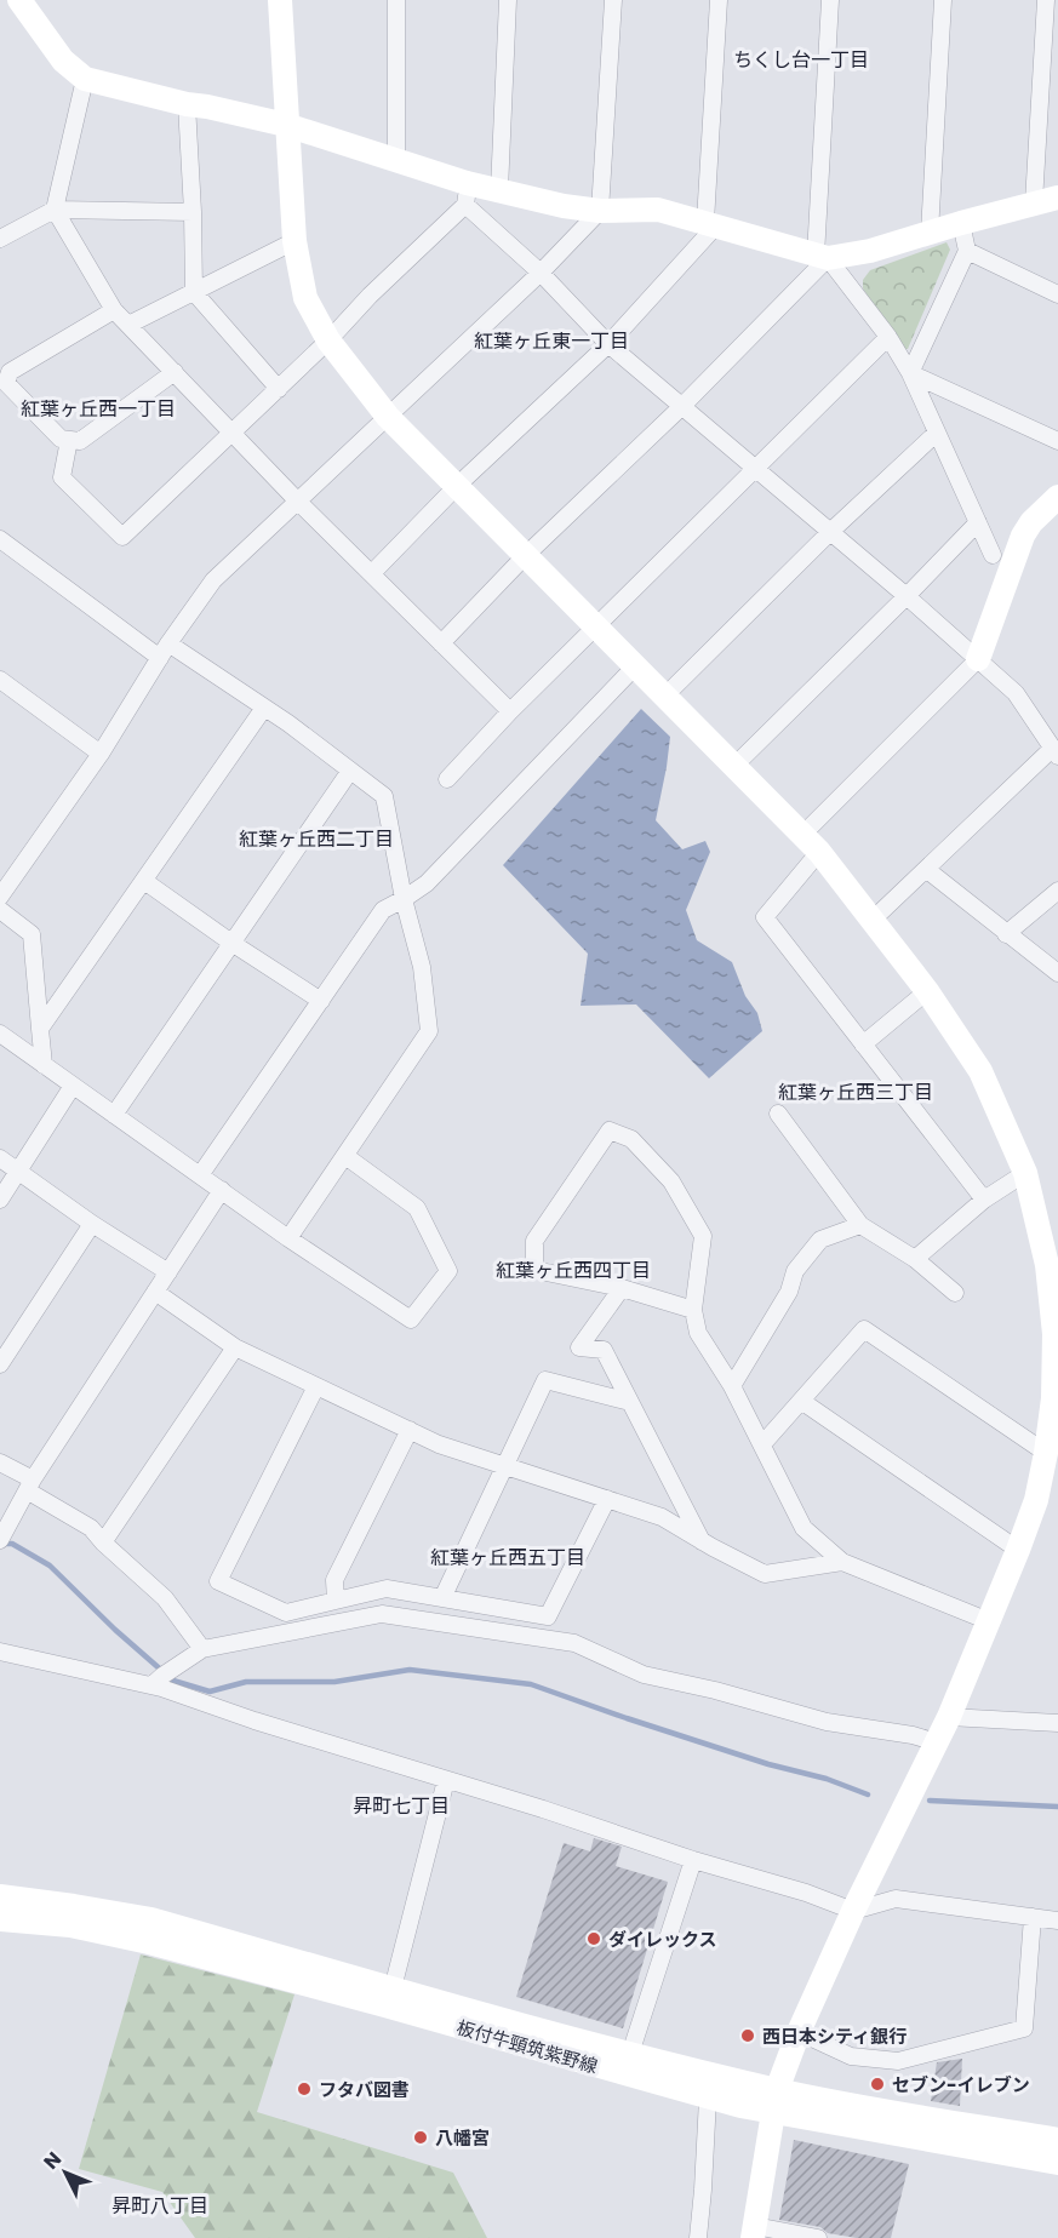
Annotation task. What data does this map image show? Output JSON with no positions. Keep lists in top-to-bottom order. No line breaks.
{"streets":{"street":["板付牛頸筑紫野線"]},"districts":["ちくし台一丁目","紅葉ヶ丘東一丁目","紅葉ヶ丘西一丁目","紅葉ヶ丘西二丁目","紅葉ヶ丘西三丁目","紅葉ヶ丘西四丁目","紅葉ヶ丘西五丁目","昇町七丁目","昇町八丁目"],"places":["ダイレックス","西日本シティ銀行","セブン-イレブン","フタバ図書","八幡宮"],"north":"top left"}
